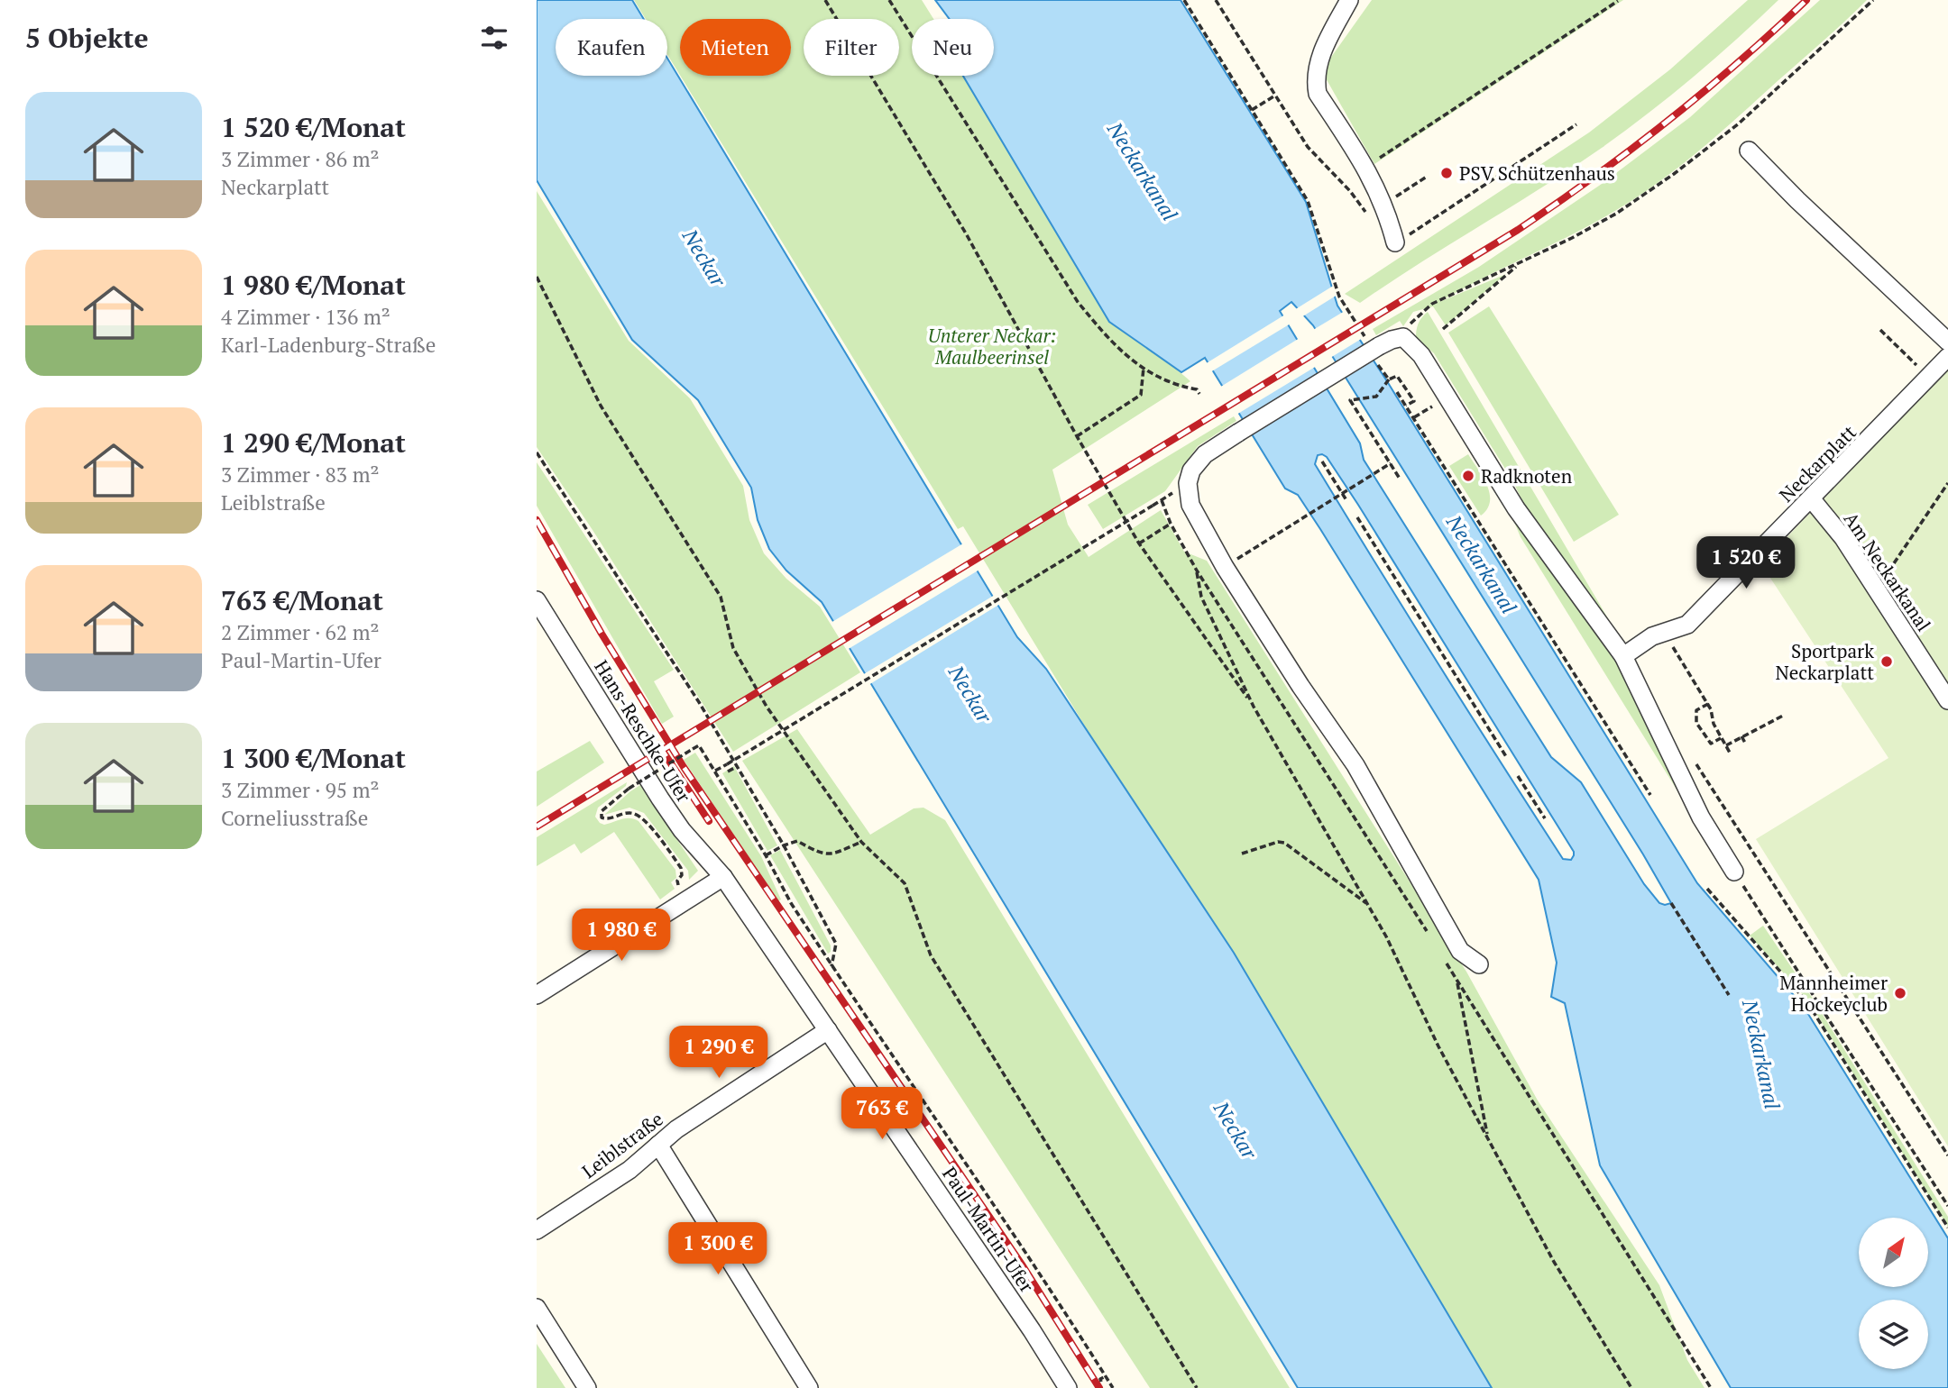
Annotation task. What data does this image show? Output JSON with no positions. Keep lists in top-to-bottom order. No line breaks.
{"streets":{"street":["Neckarplatt","Am Neckarkanal","Hans-Reschke-Ufer","Leiblstraße","Paul-Martin-Ufer"]},"crossings":[["Neckarplatt","Am Neckarkanal"],["Hans-Reschke-Ufer","Paul-Martin-Ufer"],["Leiblstraße","Paul-Martin-Ufer"]],"water":["Neckarkanal","Neckar"],"parks":["Unterer Neckar: Maulbeerinsel"],"places":["PSV Schützenhaus","Radknoten","Sportpark Neckarplatt","Mannheimer Hockeyclub"],"north":"top right","page":{"heading":"5 Objekte","chip":["Kaufen","Mieten","Filter","Neu"],"list":[{"name":"1 520 €/Monat","note":"3 Zimmer · 86 m² · Neckarplatt"},{"name":"1 980 €/Monat","note":"4 Zimmer · 136 m² · Karl-Ladenburg-Straße"},{"name":"1 290 €/Monat","note":"3 Zimmer · 83 m² · Leiblstraße"},{"name":"763 €/Monat","note":"2 Zimmer · 62 m² · Paul-Martin-Ufer"},{"name":"1 300 €/Monat","note":"3 Zimmer · 95 m² · Corneliusstraße"}],"price":["1 520 €","1 980 €","1 290 €","763 €","1 300 €"]}}
